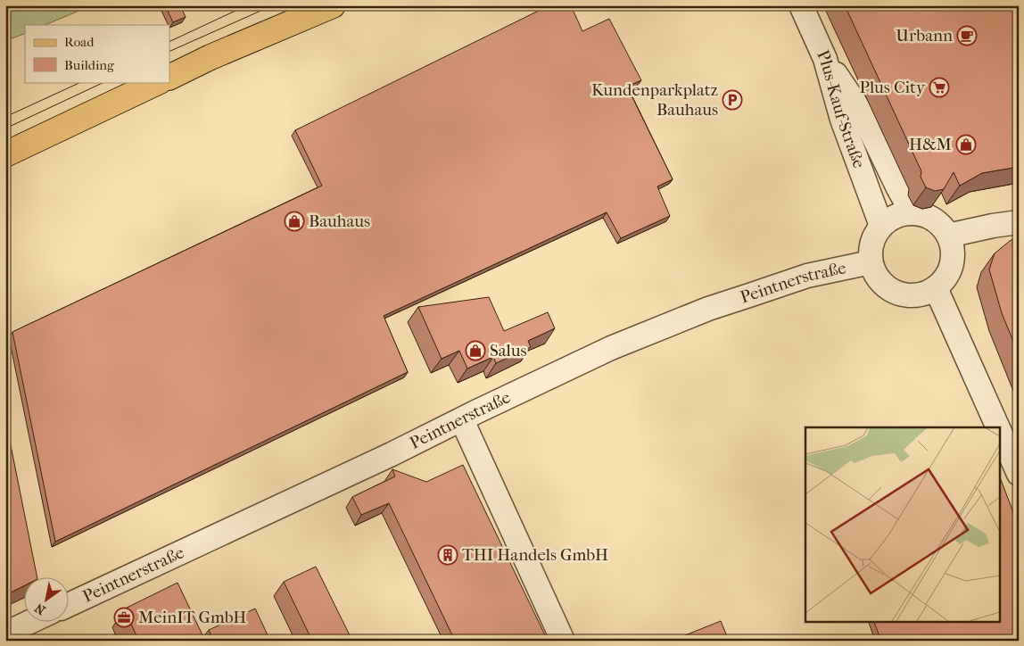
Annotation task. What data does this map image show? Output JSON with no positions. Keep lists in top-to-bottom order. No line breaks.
{"streets":{"street":["Plus-Kauf-Straße","Peintnerstraße"]},"crossings":[["Plus-Kauf-Straße","Peintnerstraße"]],"places":{"cafe":["Urbann"],"supermarket":["Plus City"],"parking":["Kundenparkplatz Bauhaus"],"shop":["H&M","Bauhaus","Salus"],"building":["THI Handels GmbH"],"office":["MeinIT GmbH"]},"legend":["Road","Building"],"north":"bottom left"}
